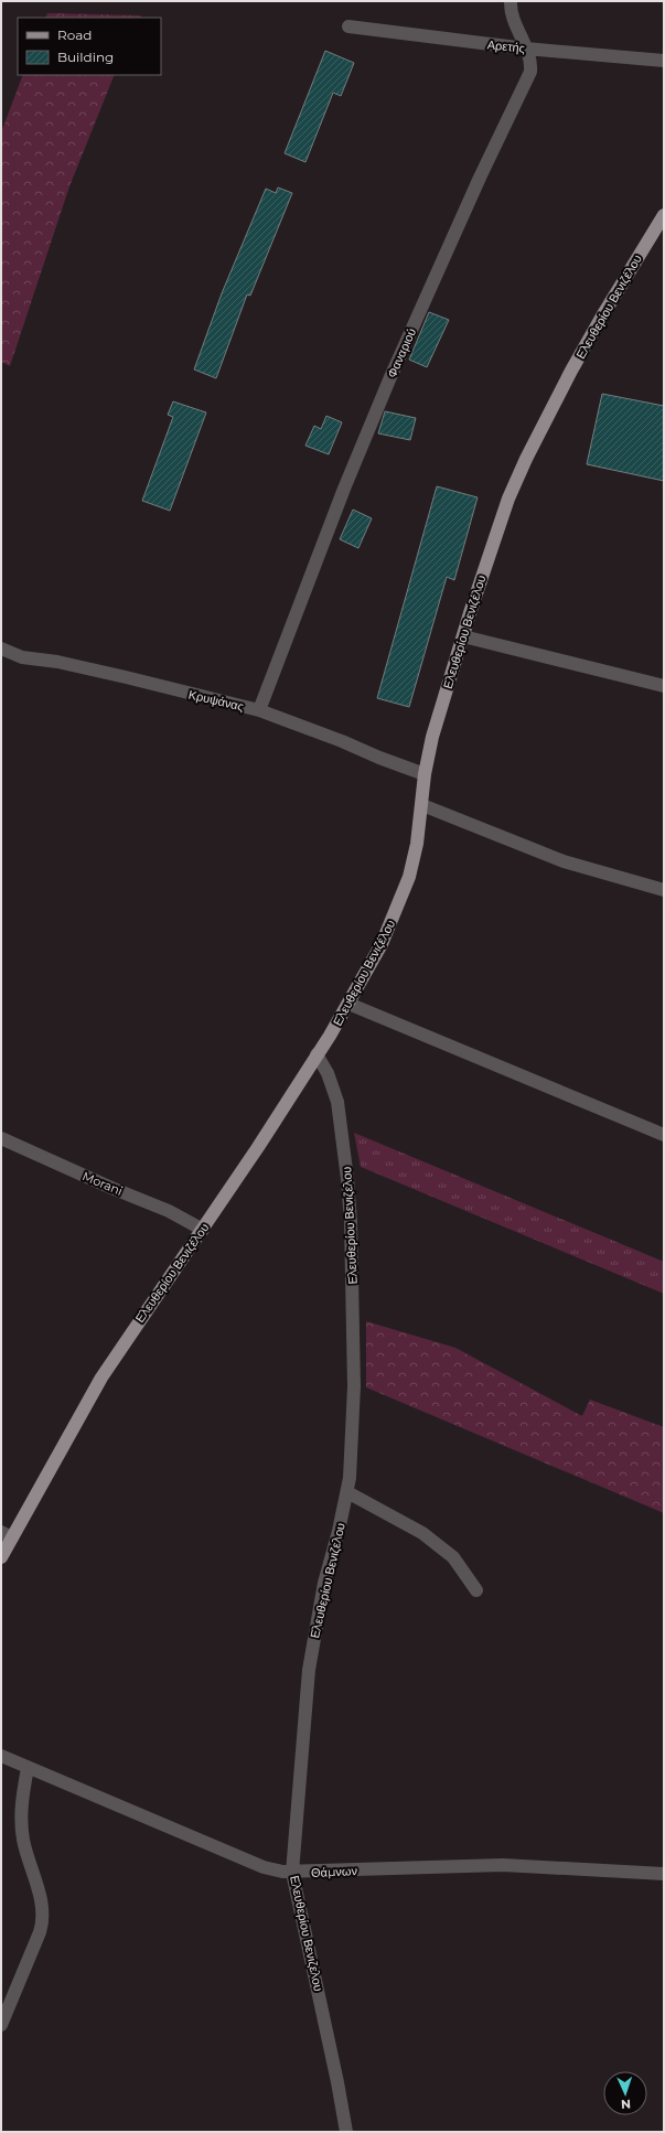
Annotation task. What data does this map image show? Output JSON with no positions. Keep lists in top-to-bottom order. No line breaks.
{"streets":{"main road":["Ελευθερίου Βενιζέλου"],"street":["Αρετής","Φαναριού","Κρυψάνας","Morani","Ελευθερίου Βενιζελου","Θάμνων"]},"crossings":[["Αρετής","Φαναριού"],["Ελευθερίου Βενιζέλου","Κρυψάνας"],["Ελευθερίου Βενιζέλου","Morani"],["Ελευθερίου Βενιζέλου","Ελευθερίου Βενιζελου"],["Φαναριού","Κρυψάνας"],["Ελευθερίου Βενιζελου","Θάμνων"]],"legend":["Road","Building"],"north":"bottom"}
